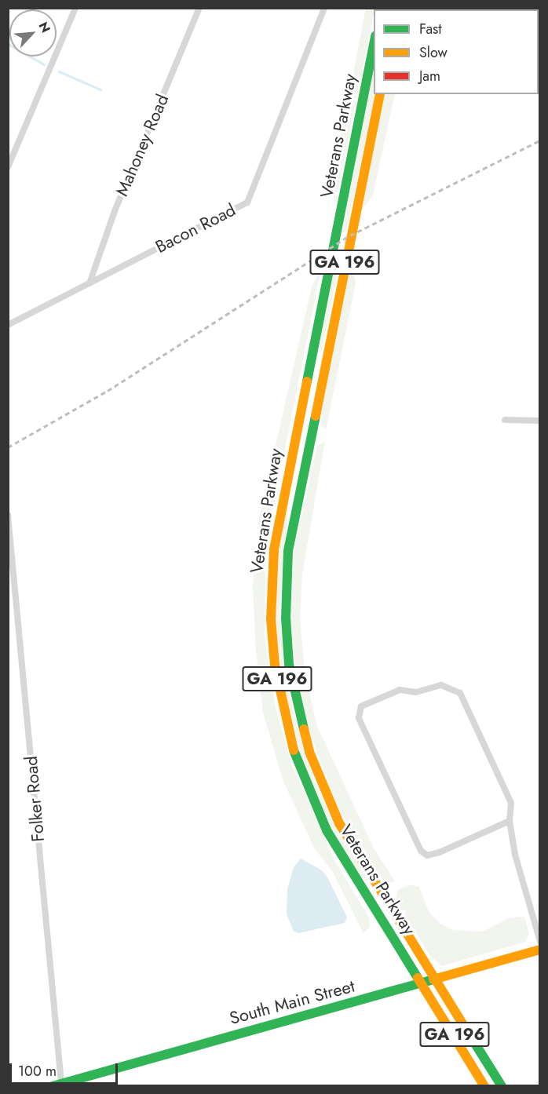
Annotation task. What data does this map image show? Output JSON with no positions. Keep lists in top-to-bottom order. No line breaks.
{"streets":{"main road":["Veterans Parkway","GA 196","South Main Street"],"street":["Mahoney Road","Bacon Road","Folker Road"]},"crossings":[["Veterans Parkway","South Main Street"],["Mahoney Road","Bacon Road"],["Folker Road","South Main Street"]],"legend":["Fast","Slow","Jam"],"scale_bar":"100 m","north":"top right"}
